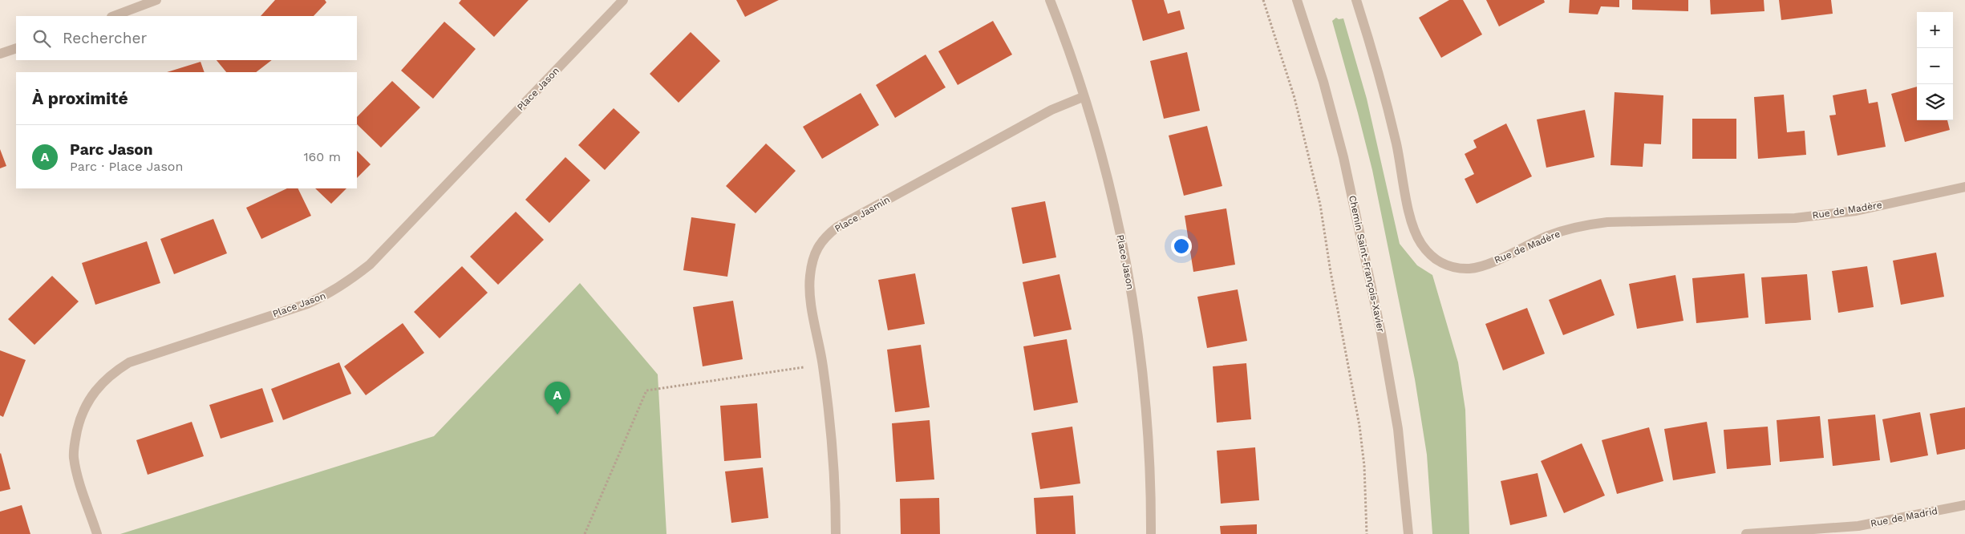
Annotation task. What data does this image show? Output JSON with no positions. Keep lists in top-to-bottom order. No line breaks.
{"streets":{"street":["Place Jason","Rue de Madère","Place Jasmin","Chemin Saint-François-Xavier","Rue de Madrid"]},"crossings":[["Place Jason","Place Jasmin"]],"page":{"map_buttons":["+","−"],"search":"Rechercher","heading":"À proximité","list":[{"mark":"A","name":"Parc Jason","note":"Parc · Place Jason","value":"160 m"}],"pins":"A"}}
